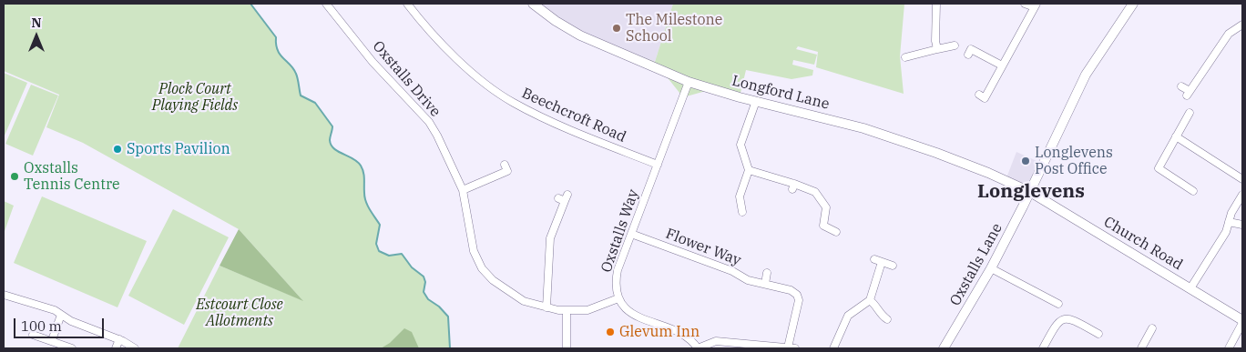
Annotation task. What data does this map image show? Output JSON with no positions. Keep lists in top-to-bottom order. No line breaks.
{"streets":{"street":["Oxstalls Drive","Longford Lane","Beechcroft Road","Oxstalls Way","Church Road","Flower Way","Oxstalls Lane"]},"crossings":[["Oxstalls Drive","Oxstalls Way"],["Longford Lane","Oxstalls Way"],["Longford Lane","Church Road"],["Longford Lane","Oxstalls Lane"],["Beechcroft Road","Oxstalls Way"],["Oxstalls Way","Flower Way"],["Church Road","Oxstalls Lane"]],"districts":["Longlevens"],"parks":["Plock Court Playing Fields","Estcourt Close Allotments"],"places":["The Milestone School","Sports Pavilion","Longlevens Post Office","Oxstalls Tennis Centre","Glevum Inn"],"scale_bar":"100 m","north":"top"}
